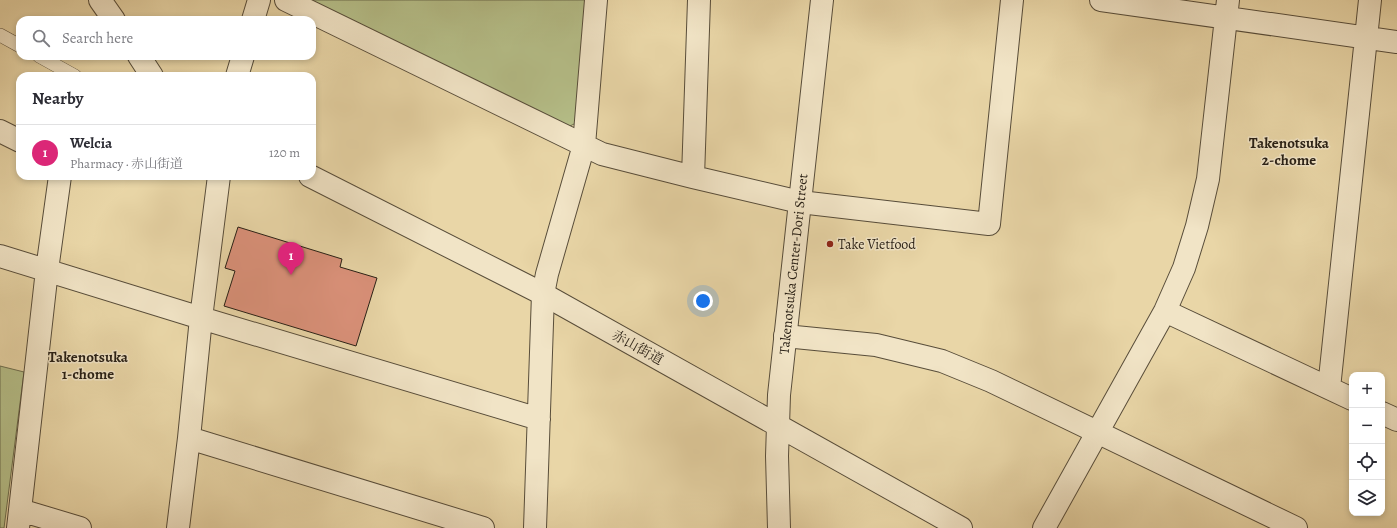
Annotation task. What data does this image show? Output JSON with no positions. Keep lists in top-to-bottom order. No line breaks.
{"streets":{"street":["Takenotsuka Center-Dori Street","赤山街道"]},"crossings":[["Takenotsuka Center-Dori Street","赤山街道"]],"districts":["Takenotsuka 2-chome","Takenotsuka 1-chome"],"places":["Take Vietfood"],"page":{"search":"Search here","heading":"Nearby","list":[{"mark":"1","name":"Welcia","note":"Pharmacy · 赤山街道","value":"120 m"}],"pins":"1","map_buttons":["+","−"]}}
